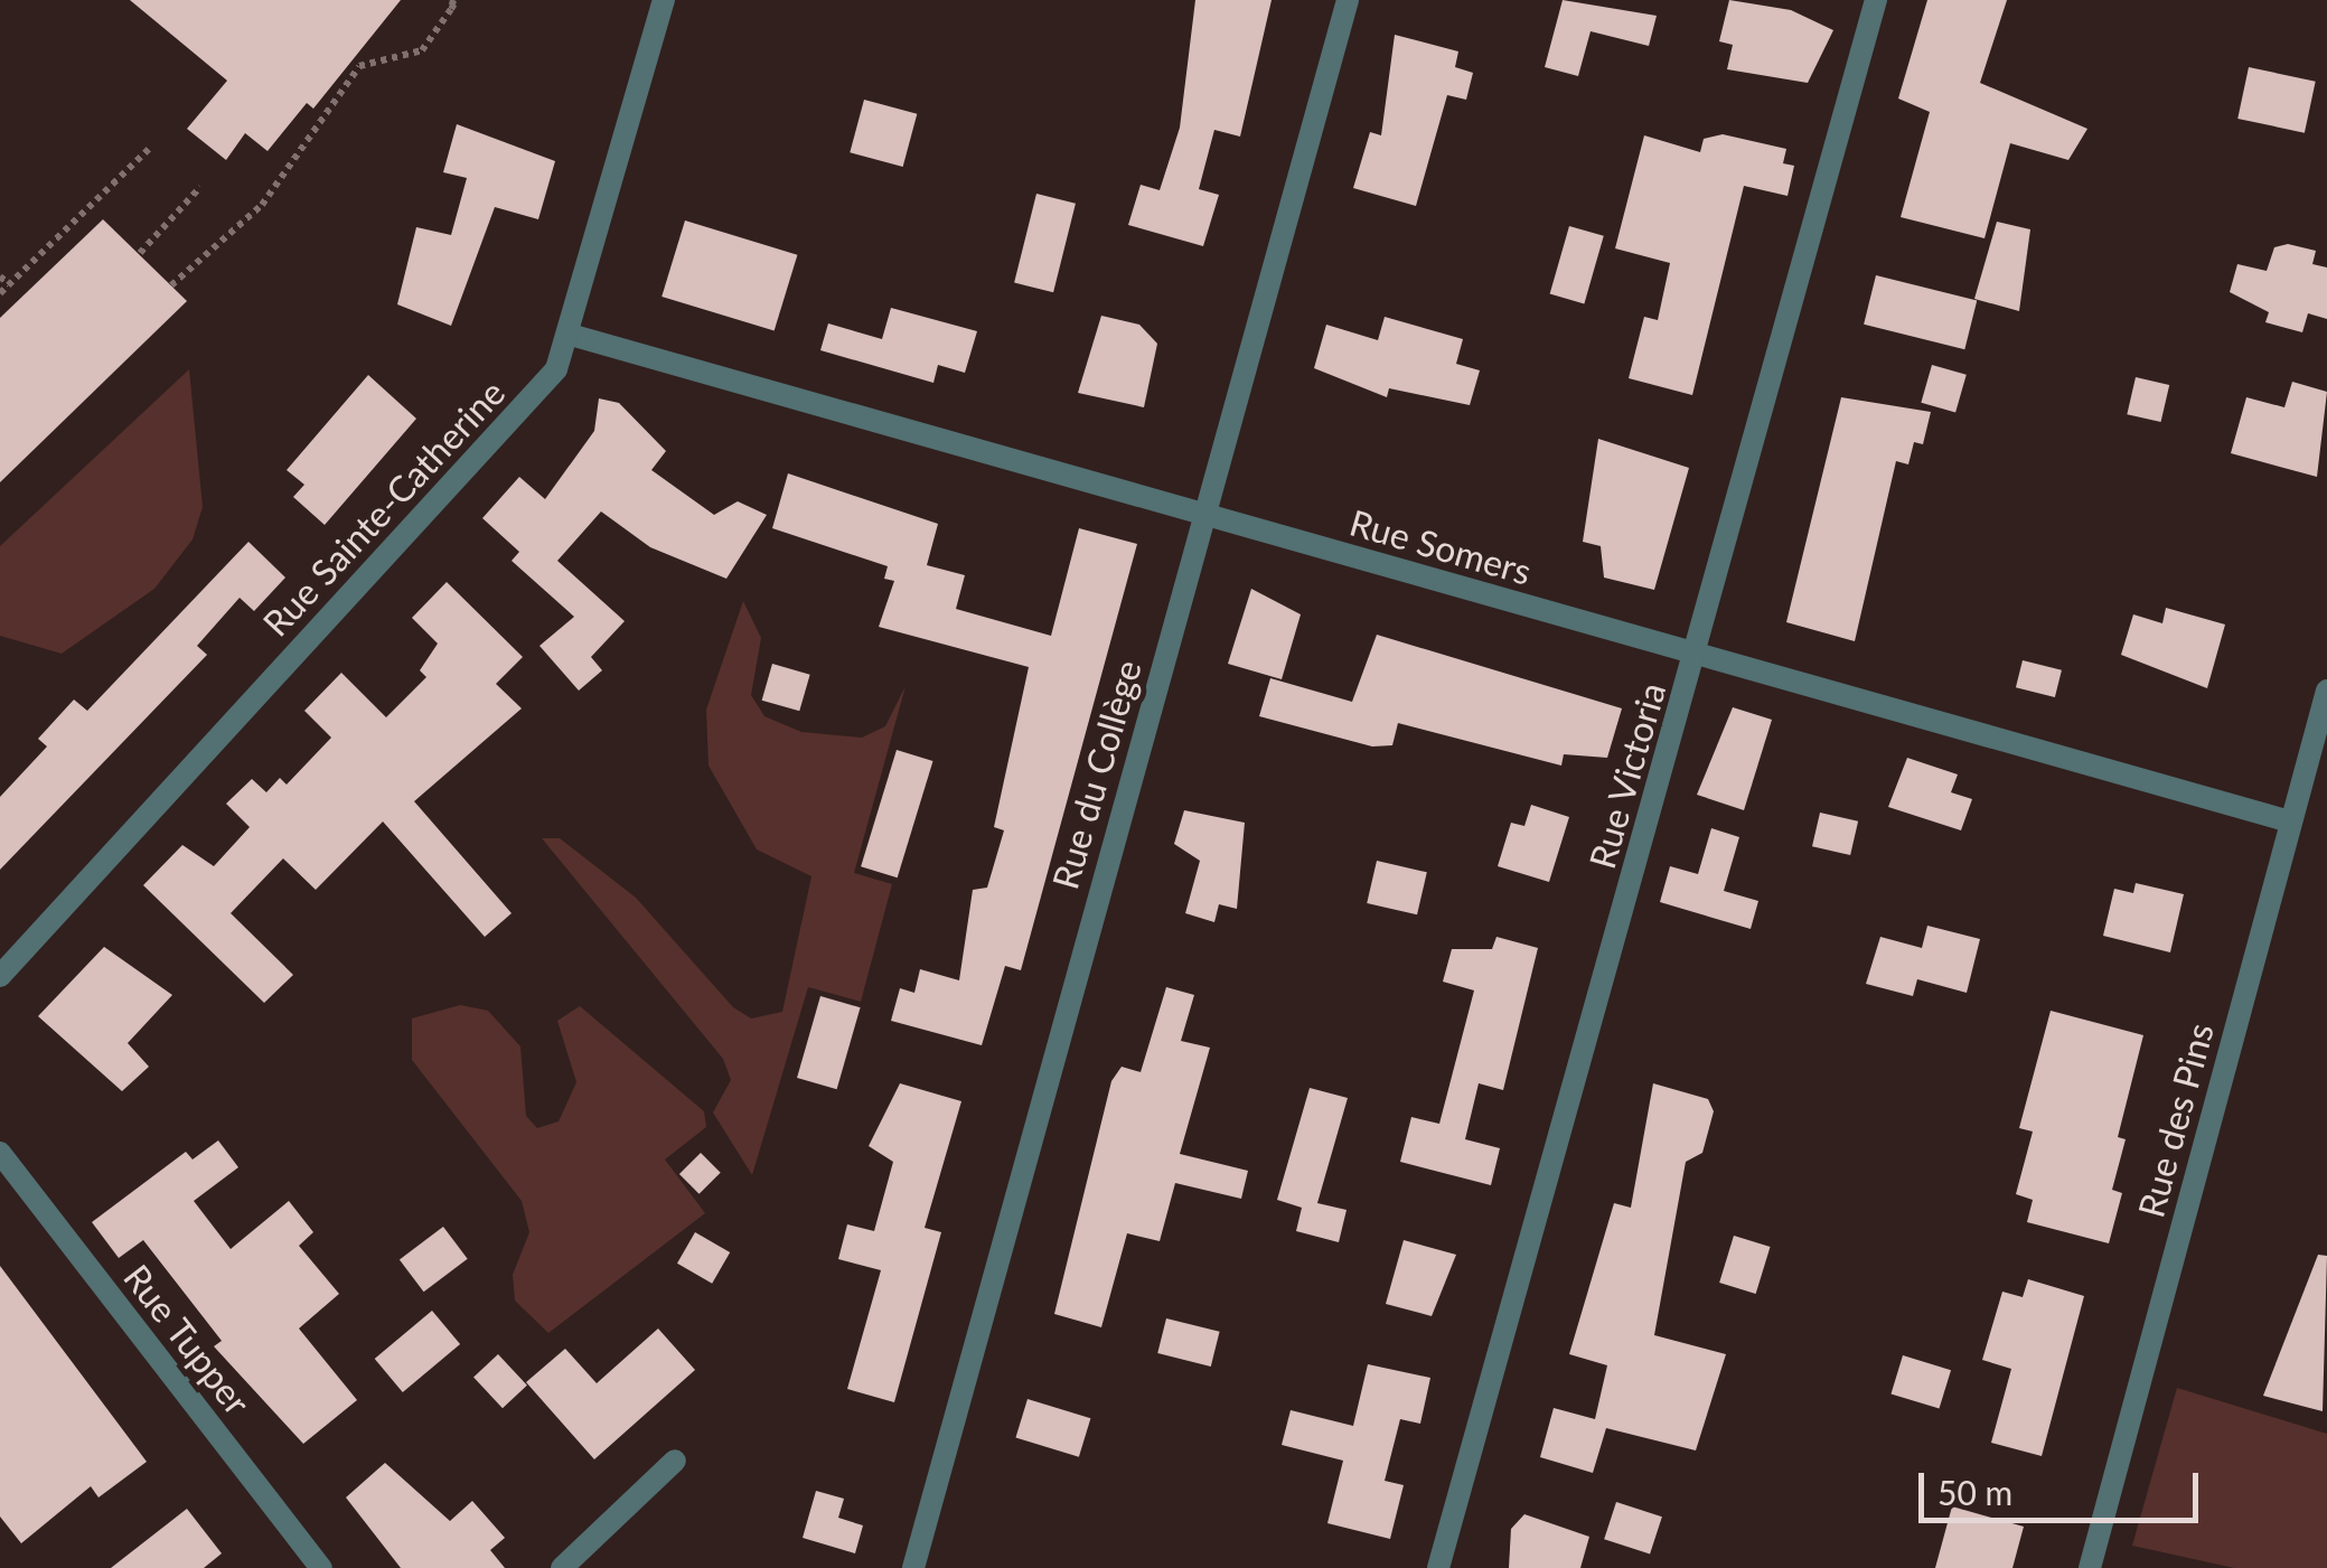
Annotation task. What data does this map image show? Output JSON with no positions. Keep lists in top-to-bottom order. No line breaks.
{"streets":{"street":["Rue Sainte-Catherine","Rue Somers","Rue du Collège","Rue Victoria","Rue des Pins","Rue Tupper"]},"crossings":[["Rue Sainte-Catherine","Rue Somers"],["Rue Somers","Rue du Collège"],["Rue Somers","Rue Victoria"],["Rue Somers","Rue des Pins"]],"scale_bar":"50 m"}
